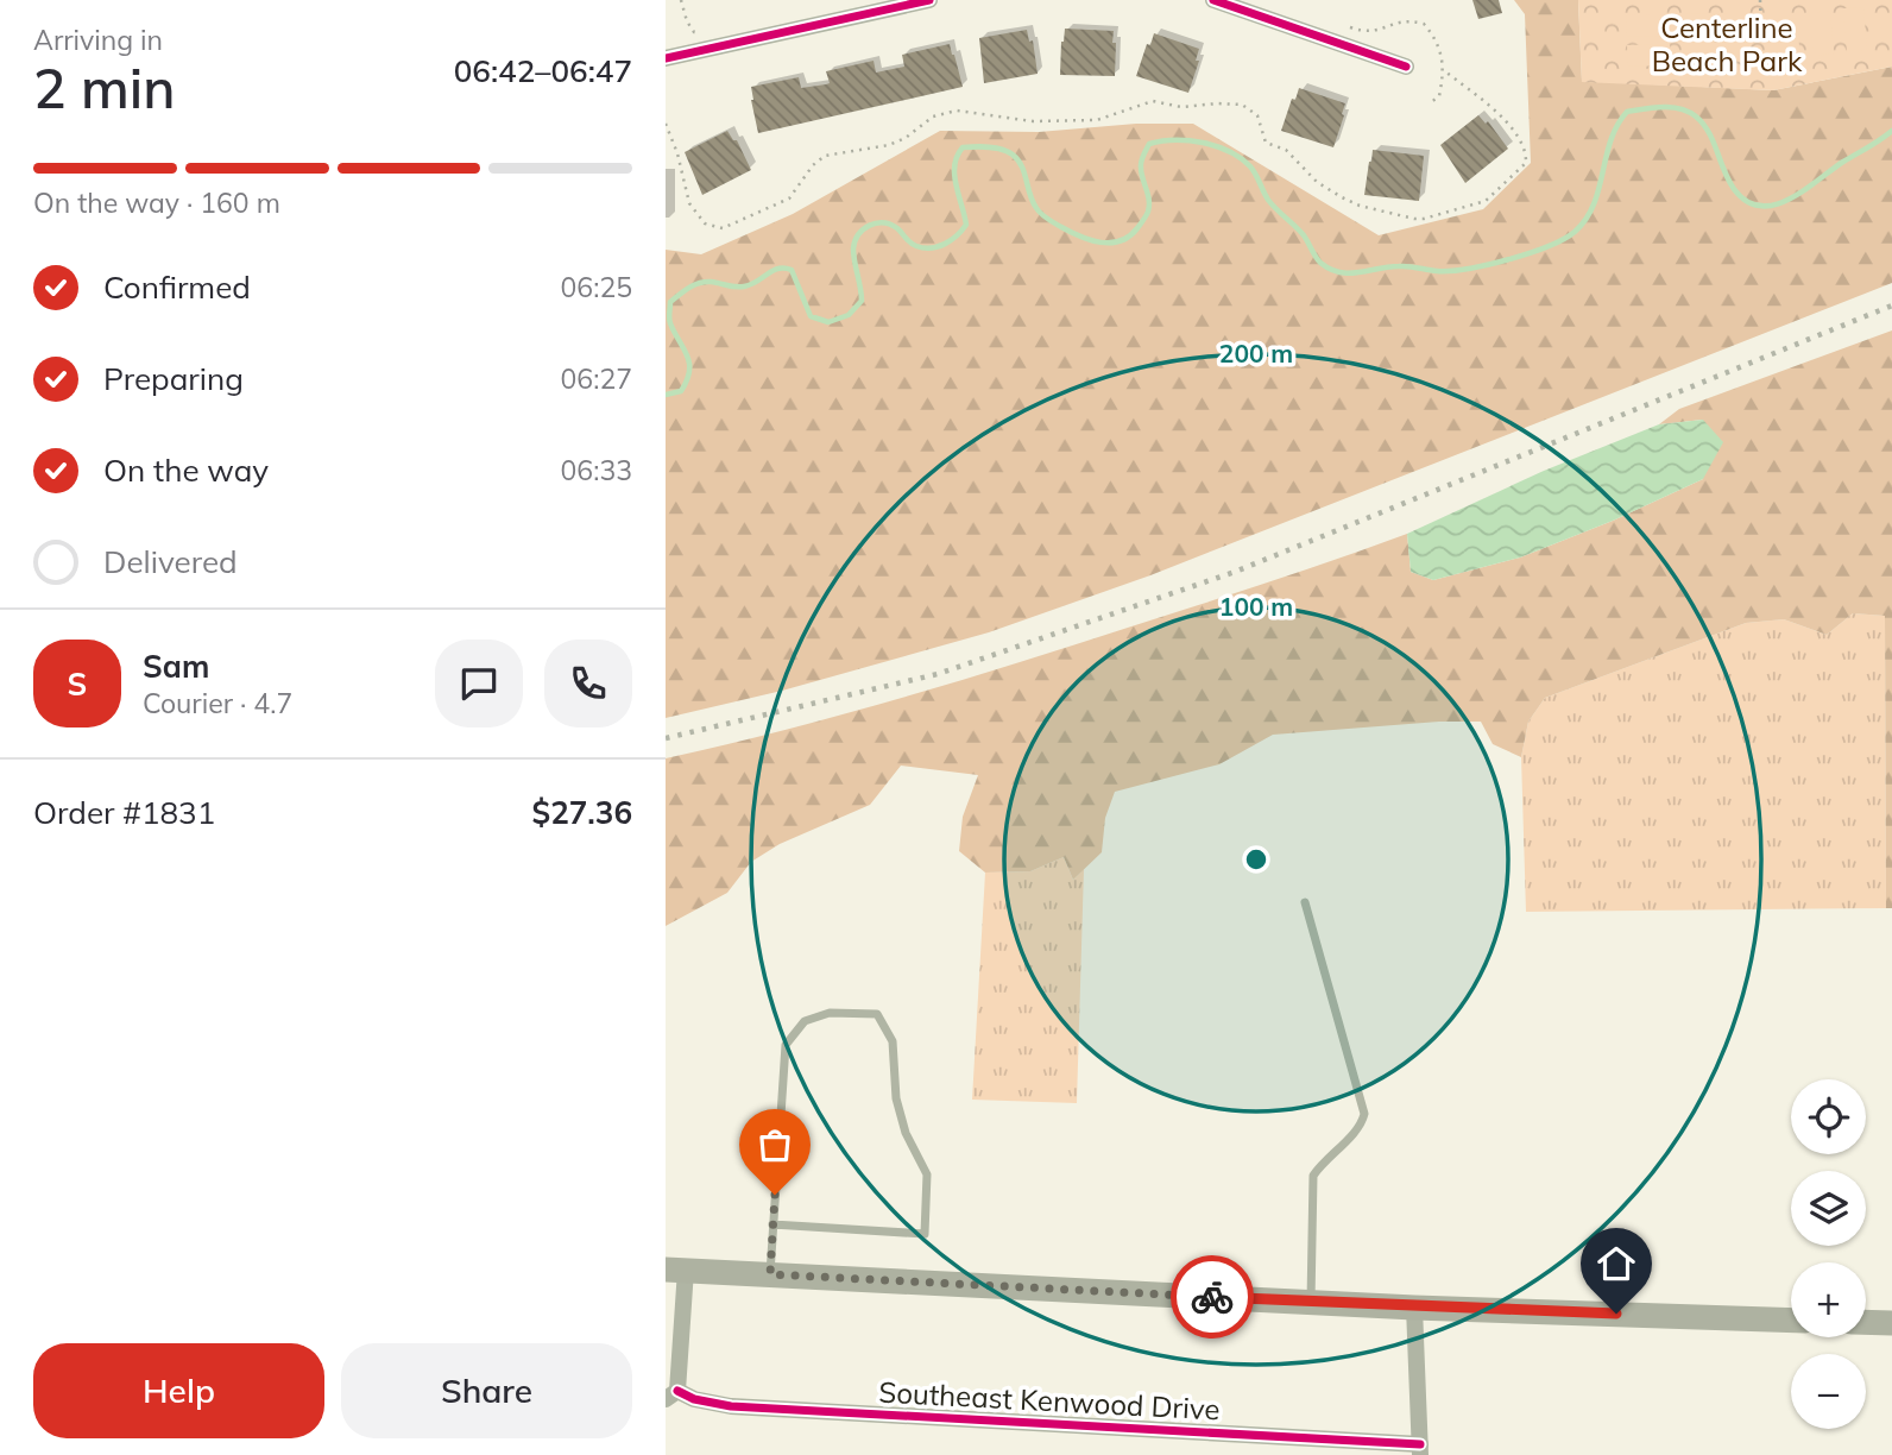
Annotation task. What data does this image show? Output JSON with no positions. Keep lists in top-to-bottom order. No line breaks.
{"streets":{"street":["Southeast Kenwood Drive"]},"parks":["Centerline Beach Park"],"page":{"heading":["2 min","Arriving in","06:42–06:47"],"panel":["Sam","Courier · 4.7","Order #1831","$27.36"],"bar":"On the way · 160 m","list":[["Confirmed","06:25"],["Preparing","06:27"],["On the way","06:33"],"Delivered"],"round":"S","map_buttons":["+","−"],"buttons":["Help","Share"]},"rings":["200 m","100 m"]}
